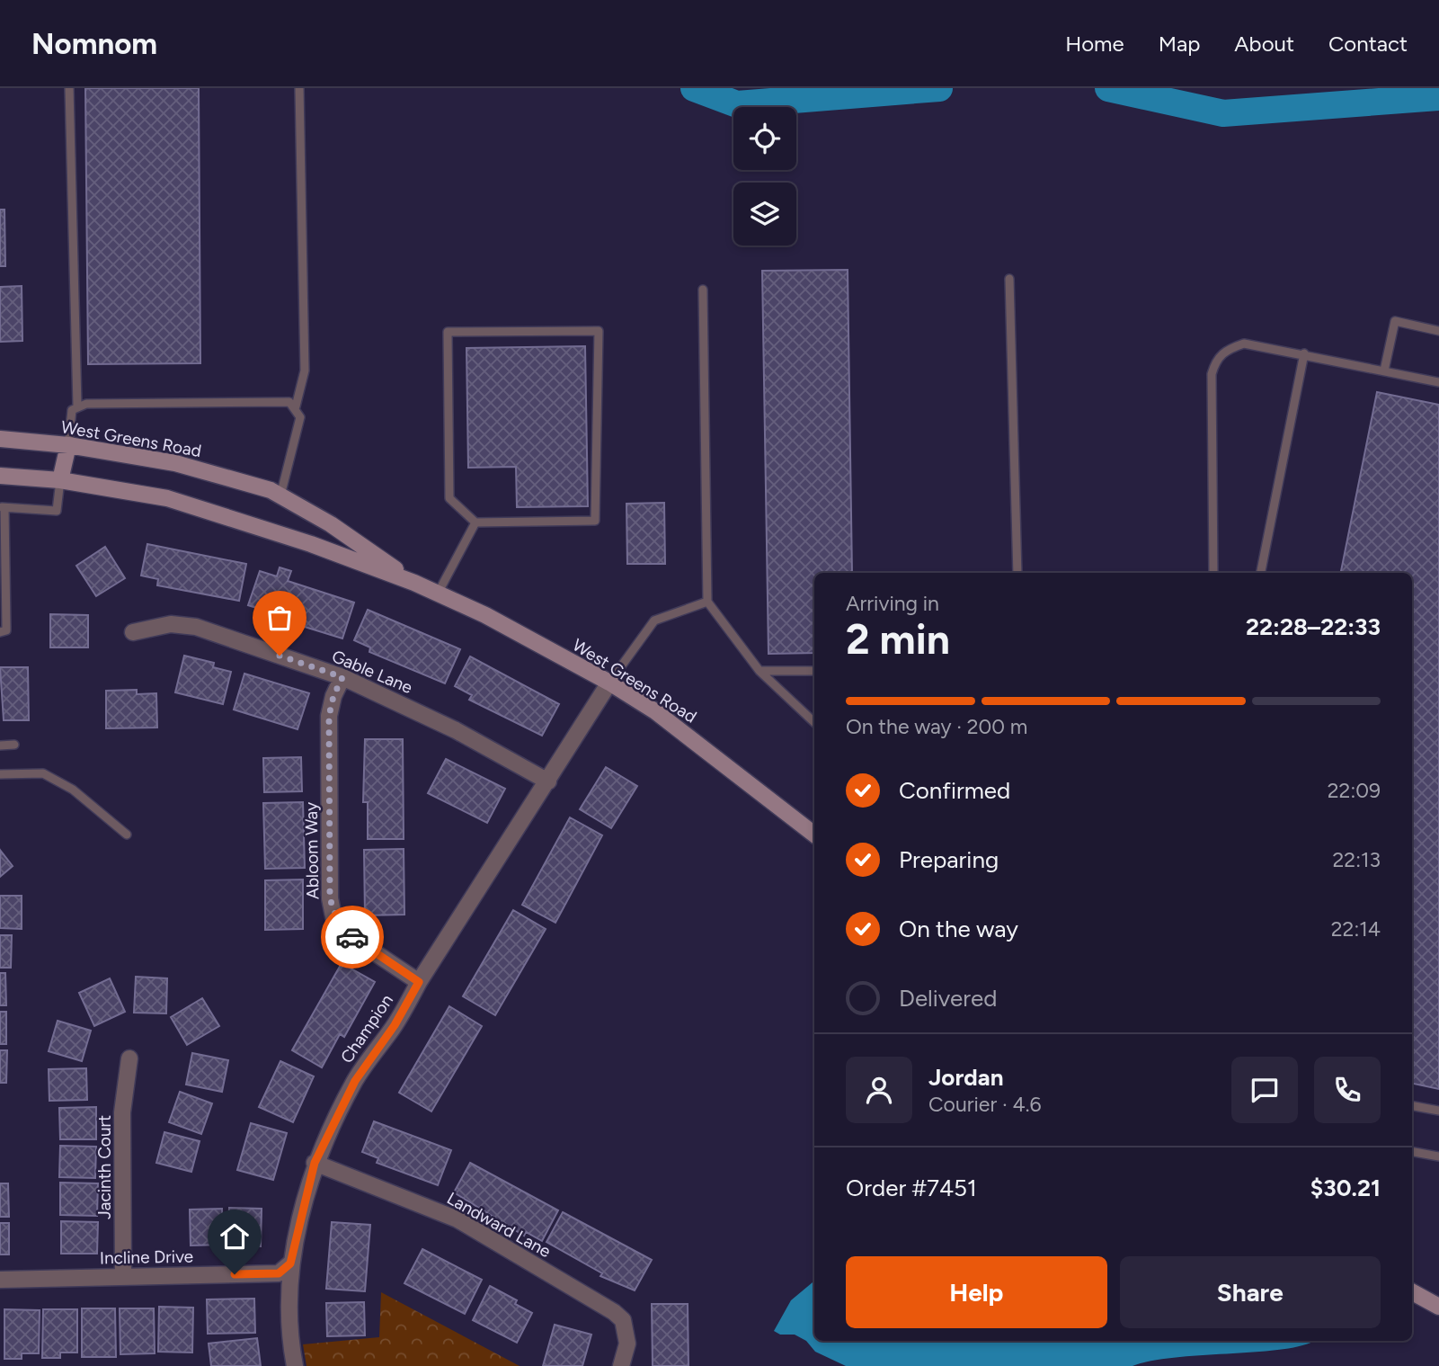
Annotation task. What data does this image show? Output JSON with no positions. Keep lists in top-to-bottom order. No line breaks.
{"streets":{"main road":["West Greens Road"],"street":["Gable Lane","Abloom Way","Champion","Jacinth Court","Landward Lane","Incline Drive"]},"crossings":[["West Greens Road","Champion"],["Gable Lane","Abloom Way"],["Gable Lane","Champion"],["Abloom Way","Champion"],["Champion","Landward Lane"],["Champion","Incline Drive"],["Jacinth Court","Incline Drive"]],"page":{"header":"Nomnom","nav":["Home","Map","About","Contact"],"heading":["2 min","Arriving in","22:28–22:33"],"panel":["Jordan","Courier · 4.6","Order #7451","$30.21"],"bar":"On the way · 200 m","list":[["Confirmed","22:09"],["Preparing","22:13"],["On the way","22:14"],"Delivered"],"buttons":["Help","Share"]}}
